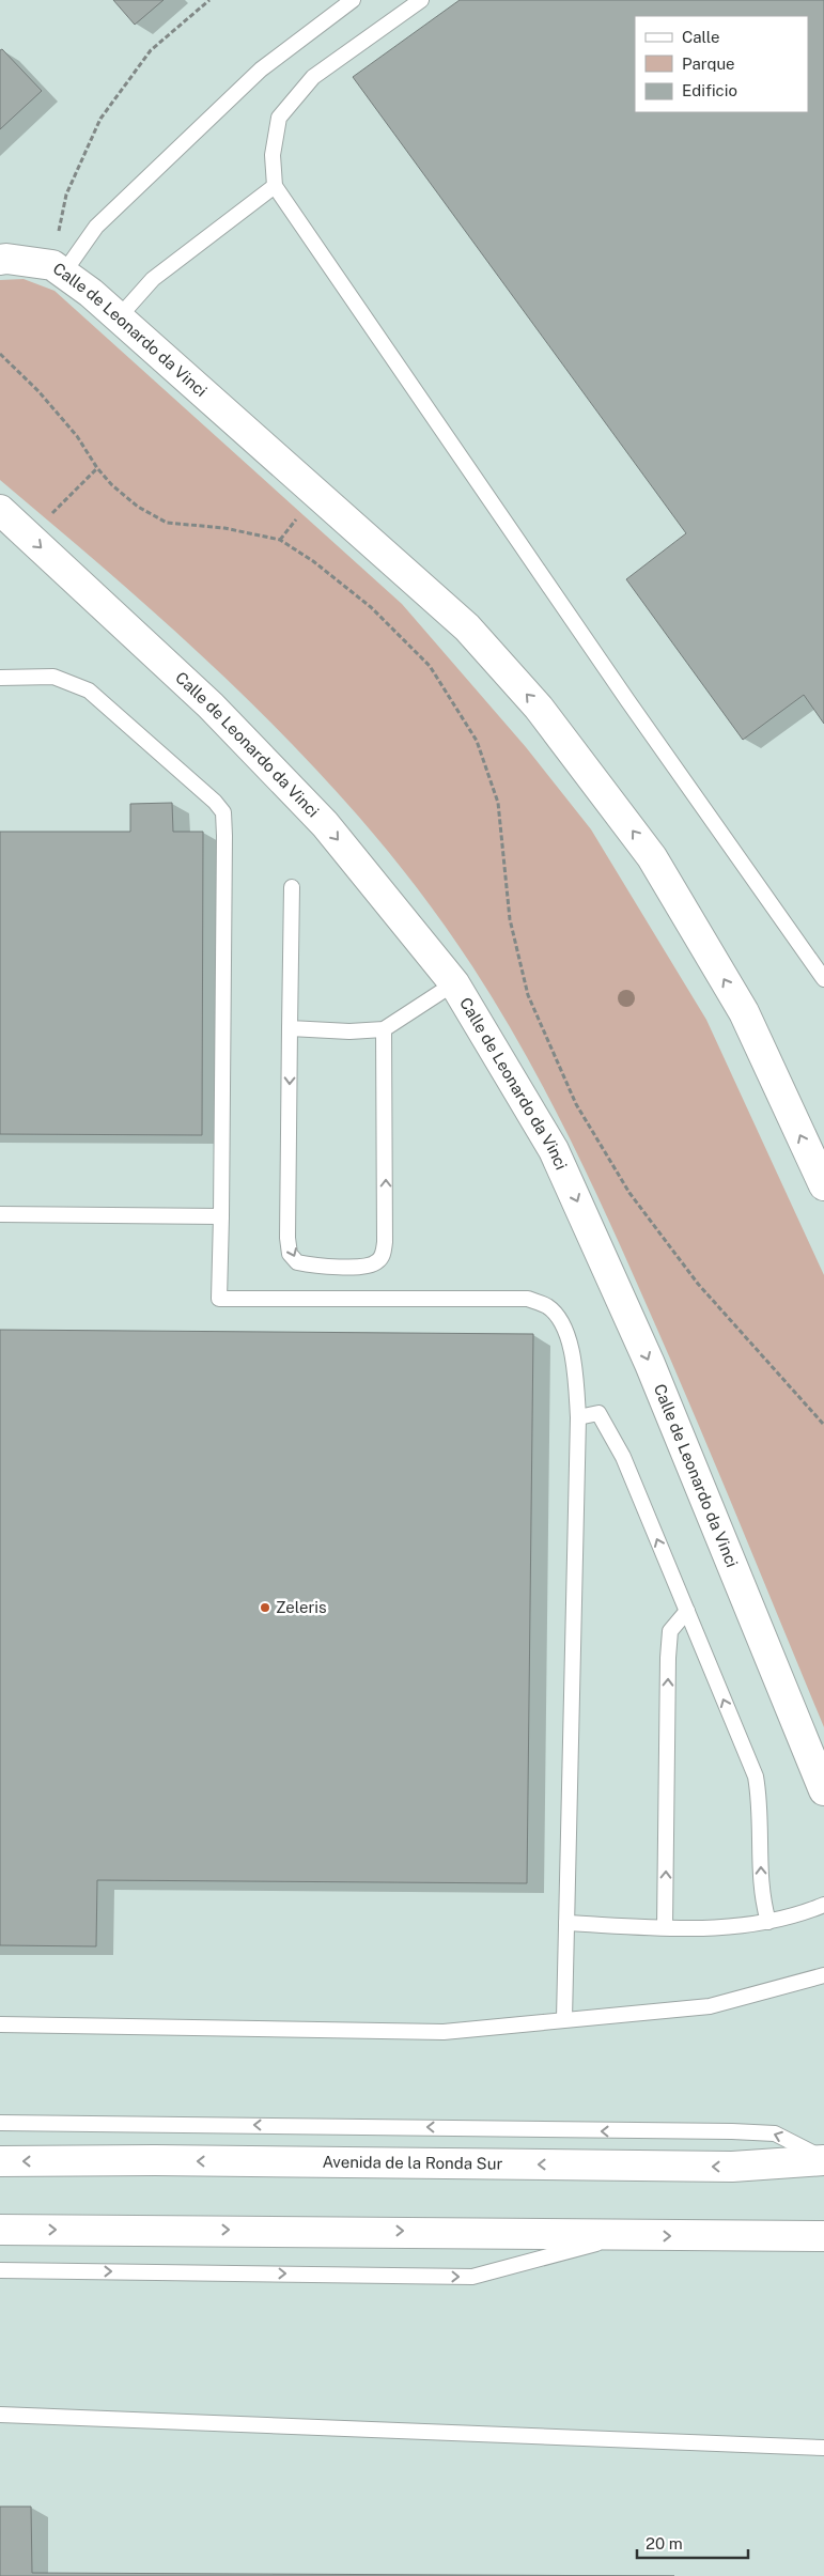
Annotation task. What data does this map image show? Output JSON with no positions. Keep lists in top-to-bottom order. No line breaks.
{"streets":{"street":["Calle de Leonardo da Vinci","Avenida de la Ronda Sur"]},"places":["Zeleris"],"legend":["Calle","Parque","Edificio"],"scale_bar":"20 m"}
